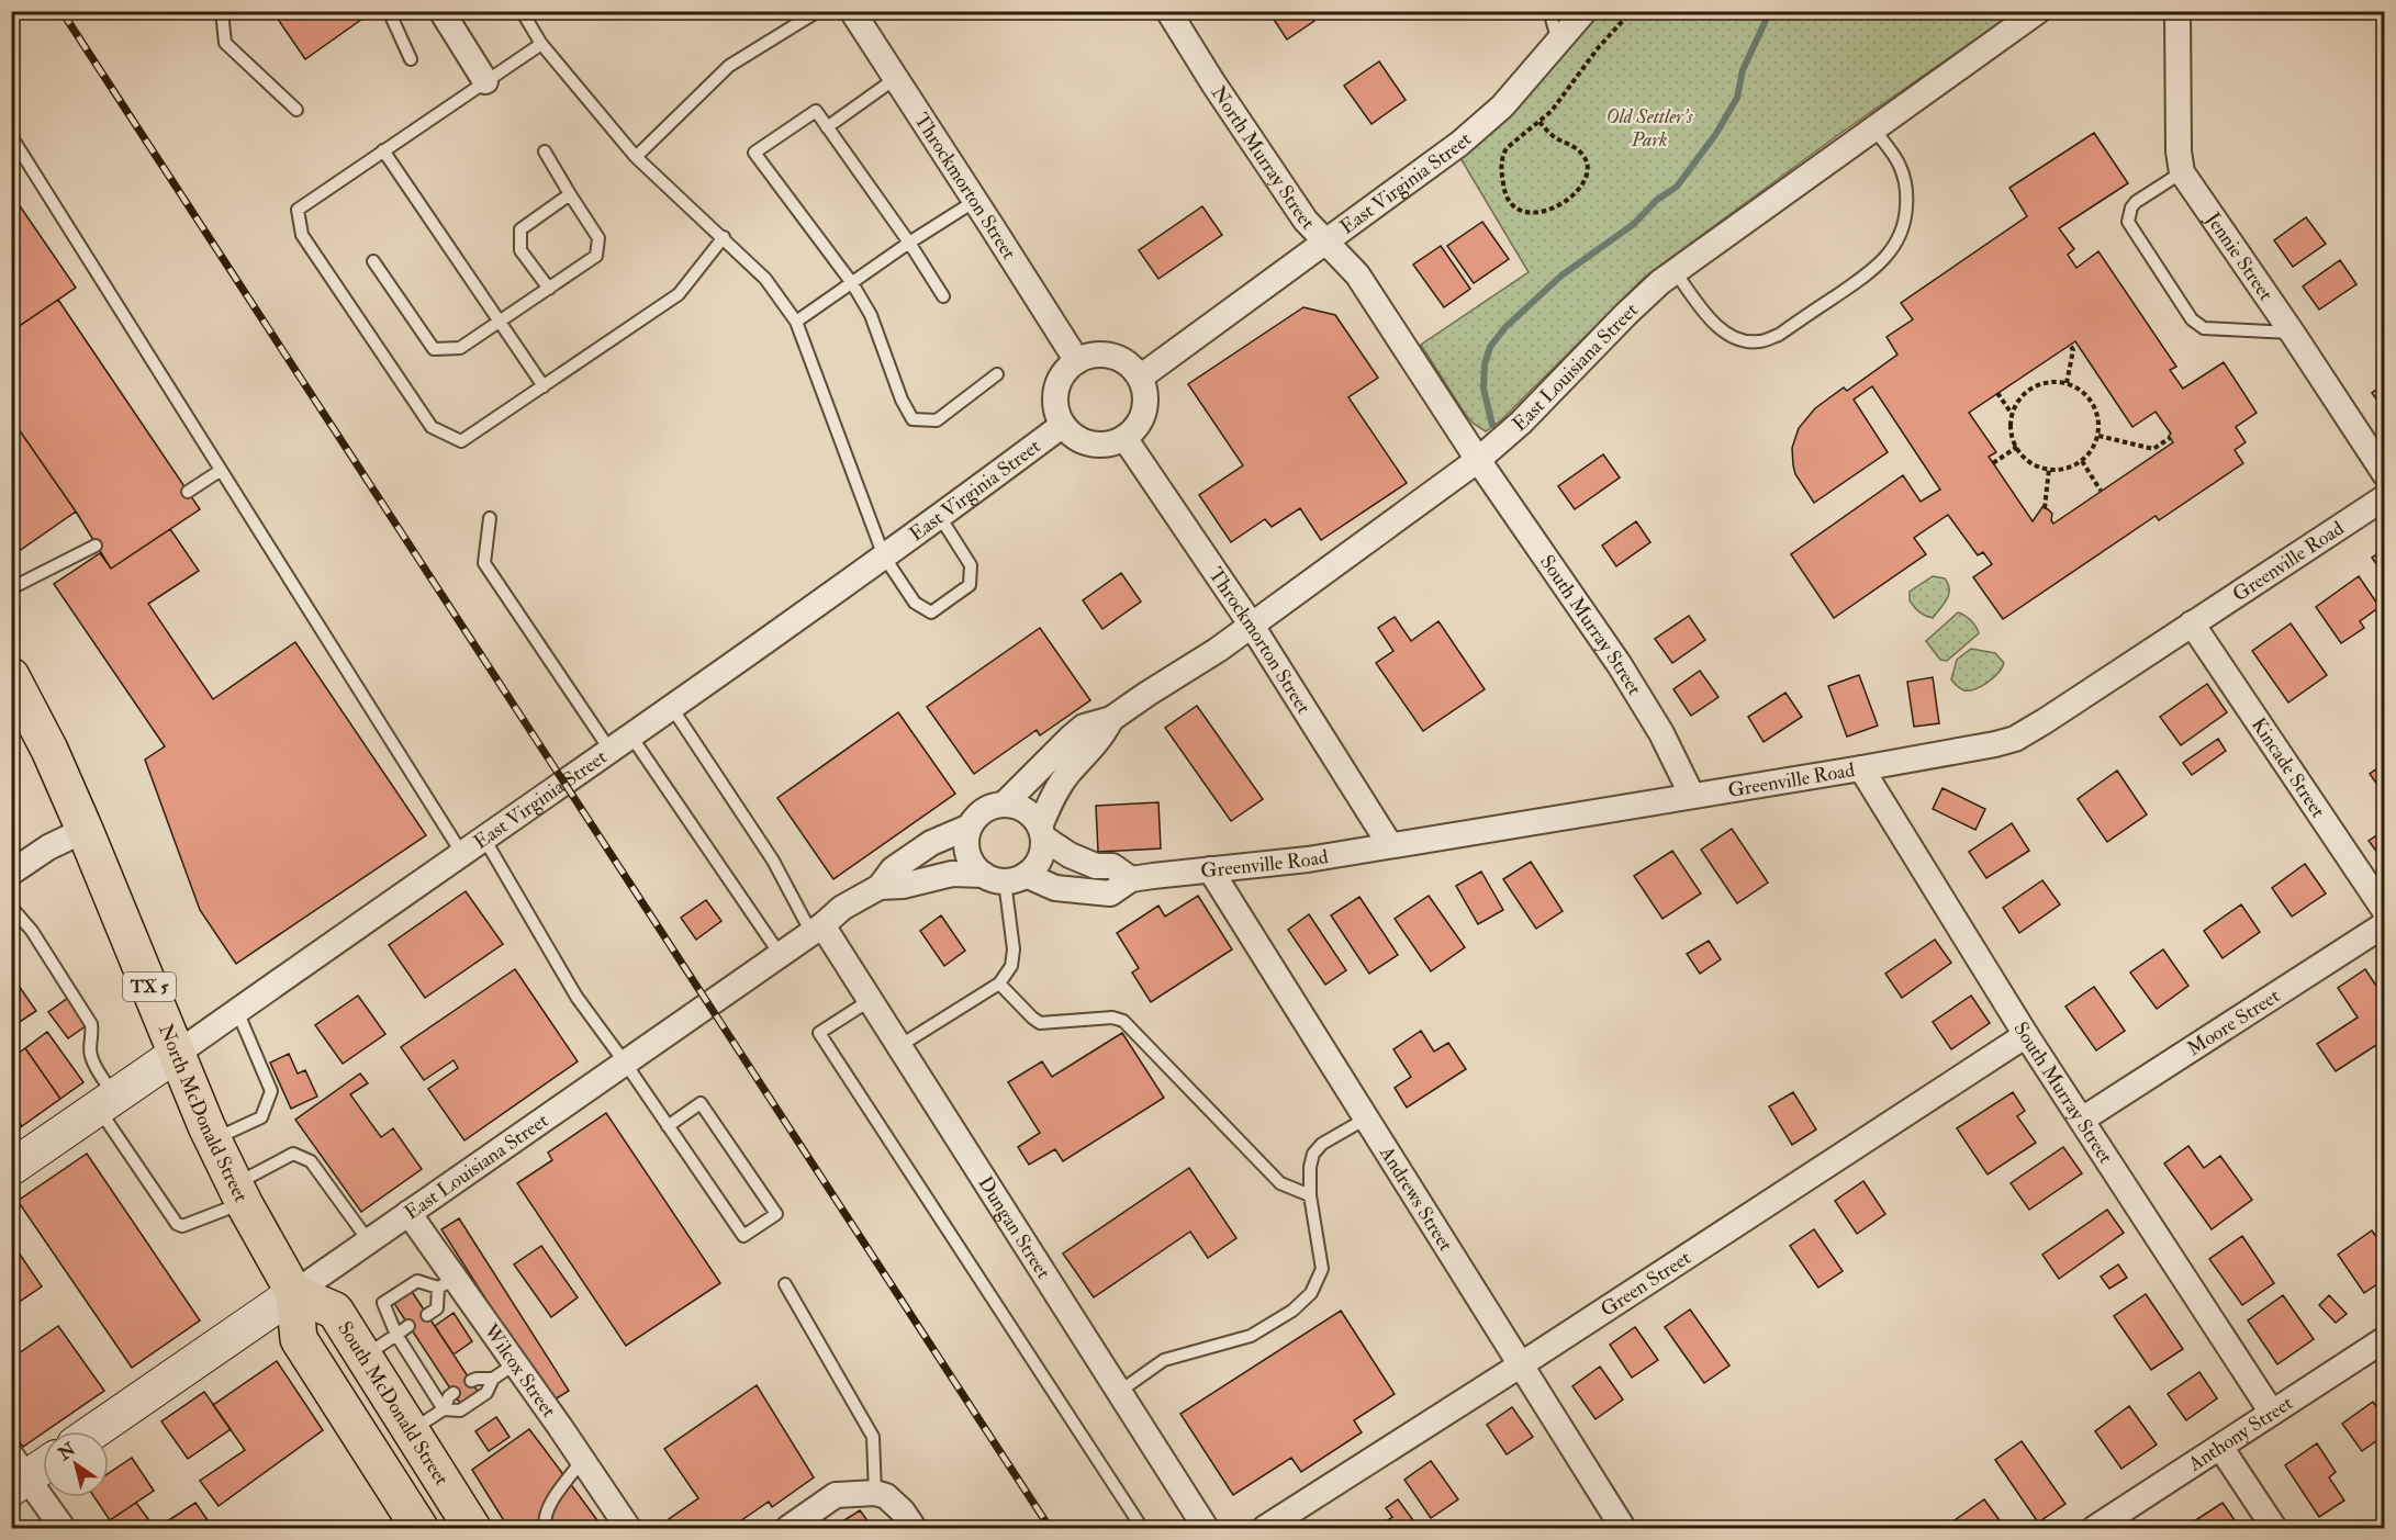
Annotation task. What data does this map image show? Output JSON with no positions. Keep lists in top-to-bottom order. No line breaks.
{"streets":{"main road":["East Virginia Street","East Louisiana Street","TX 5","North McDonald Street","South McDonald Street"],"street":["North Murray Street","Throckmorton Street","Jennie Street","Greenville Road","South Murray Street","Kincade Street","Moore Street","Andrews Street","Dungan Street","Green Street","Wilcox Street","Anthony Street"]},"crossings":[["North Murray Street","East Virginia Street"],["North Murray Street","East Louisiana Street"],["North Murray Street","South Murray Street"],["East Virginia Street","Throckmorton Street"],["East Virginia Street","North McDonald Street"],["Throckmorton Street","East Louisiana Street"],["Throckmorton Street","Greenville Road"],["East Louisiana Street","Greenville Road"],["East Louisiana Street","South Murray Street"],["East Louisiana Street","TX 5"],["East Louisiana Street","North McDonald Street"],["East Louisiana Street","Dungan Street"],["East Louisiana Street","Wilcox Street"],["East Louisiana Street","South McDonald Street"],["Greenville Road","South Murray Street"],["Greenville Road","Kincade Street"],["Greenville Road","Andrews Street"],["South Murray Street","Moore Street"],["South Murray Street","Green Street"],["South Murray Street","Anthony Street"],["TX 5","North McDonald Street"],["TX 5","South McDonald Street"],["North McDonald Street","South McDonald Street"],["Andrews Street","Green Street"]],"parks":["Old Settler's Park"],"north":"top left"}
